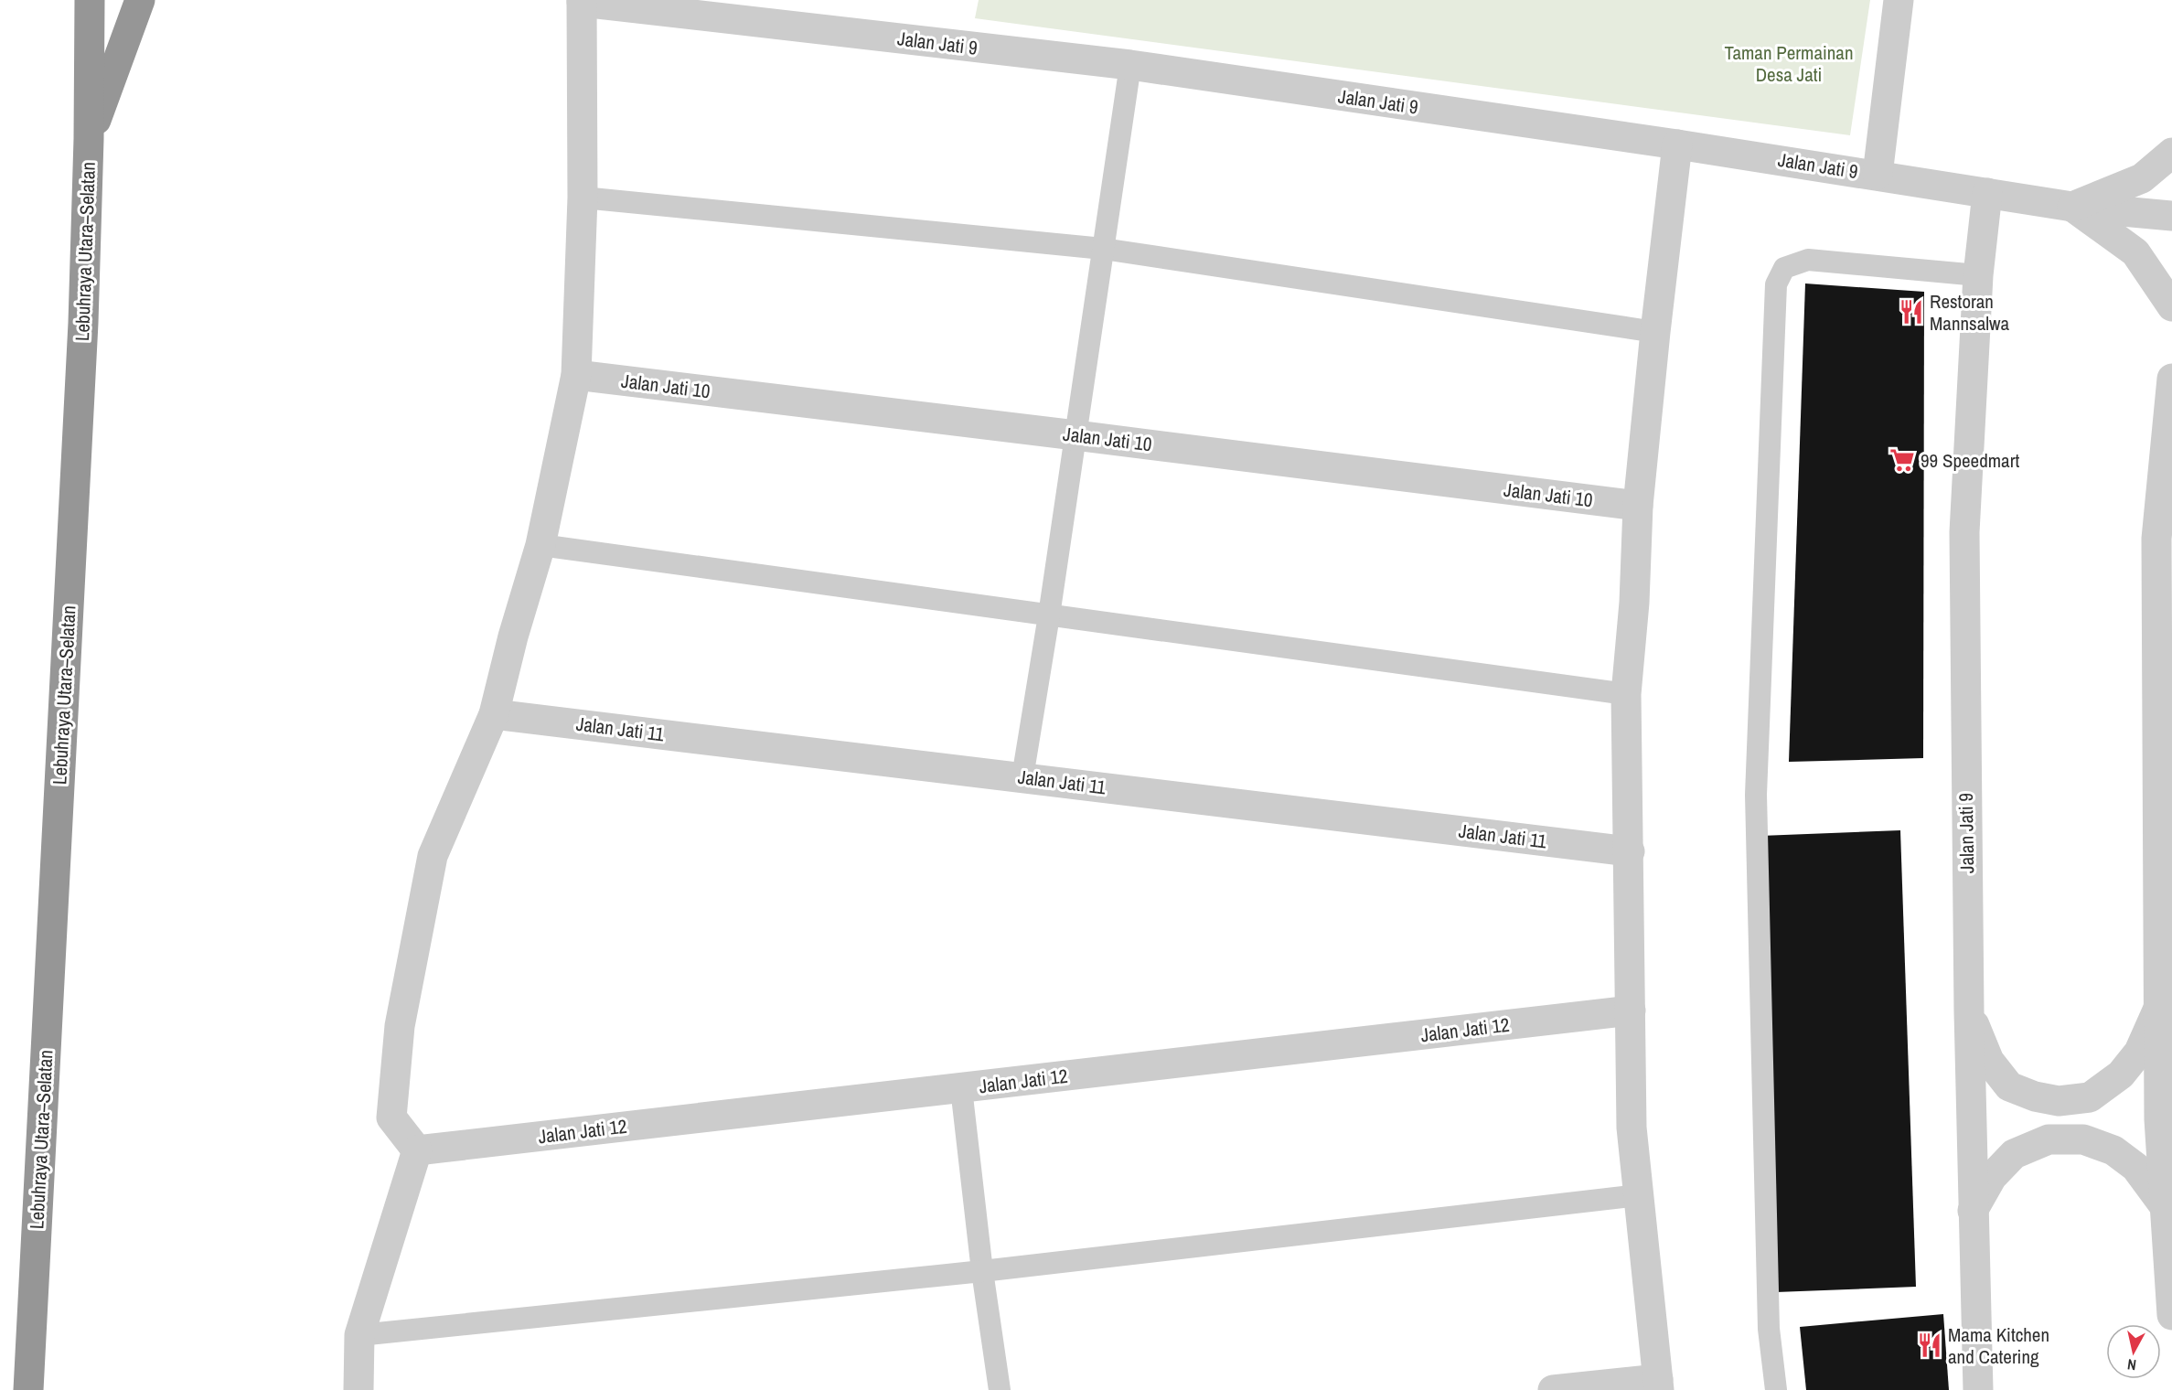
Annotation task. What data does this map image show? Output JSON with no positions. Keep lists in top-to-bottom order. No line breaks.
{"streets":{"highway":["Lebuhraya Utara–Selatan"],"street":["Jalan Jati 9","Jalan Jati 10","Jalan Jati 11","Jalan Jati 12"]},"parks":["Taman Permainan Desa Jati"],"places":{"restaurant":["Restoran Mannsalwa","Mama Kitchen and Catering"],"supermarket":["99 Speedmart"]},"north":"bottom"}
